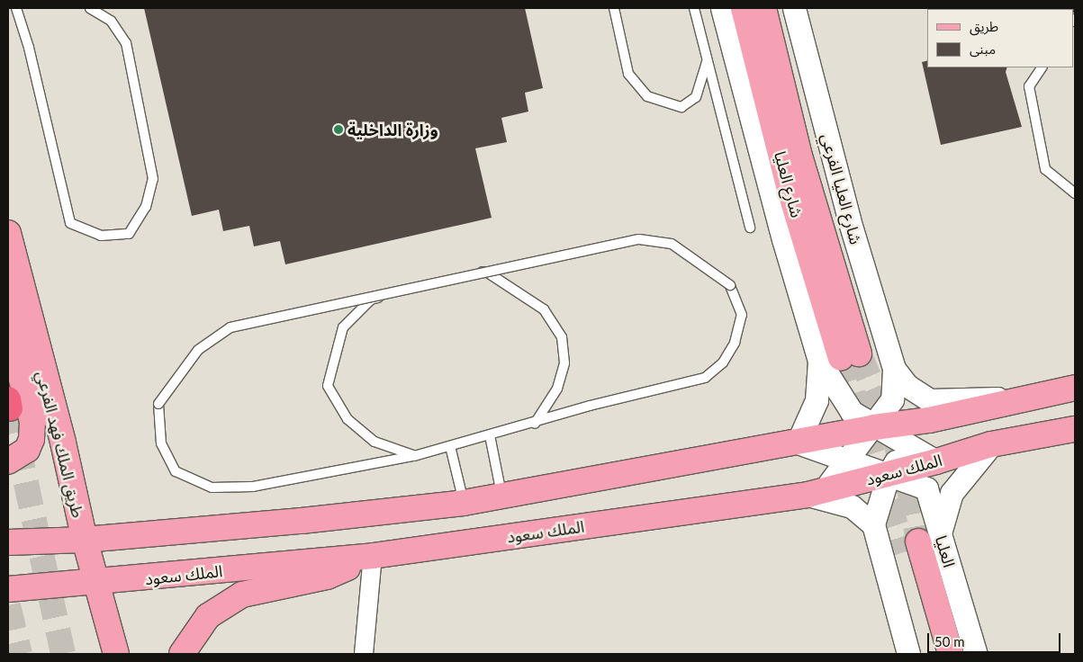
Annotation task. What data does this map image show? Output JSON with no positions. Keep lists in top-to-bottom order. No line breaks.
{"streets":{"main road":["شارع العليا","طريق الملك فهد الفرعي","الملك سعود"],"street":["شارع العليا الفرعي","العليا"]},"crossings":[["شارع العليا الفرعي","الملك سعود"],["شارع العليا الفرعي","العليا"],["طريق الملك فهد الفرعي","الملك سعود"],["الملك سعود","العليا"]],"places":["وزارة الداخلية"],"legend":["طريق","مبنى"],"scale_bar":"50 m"}
